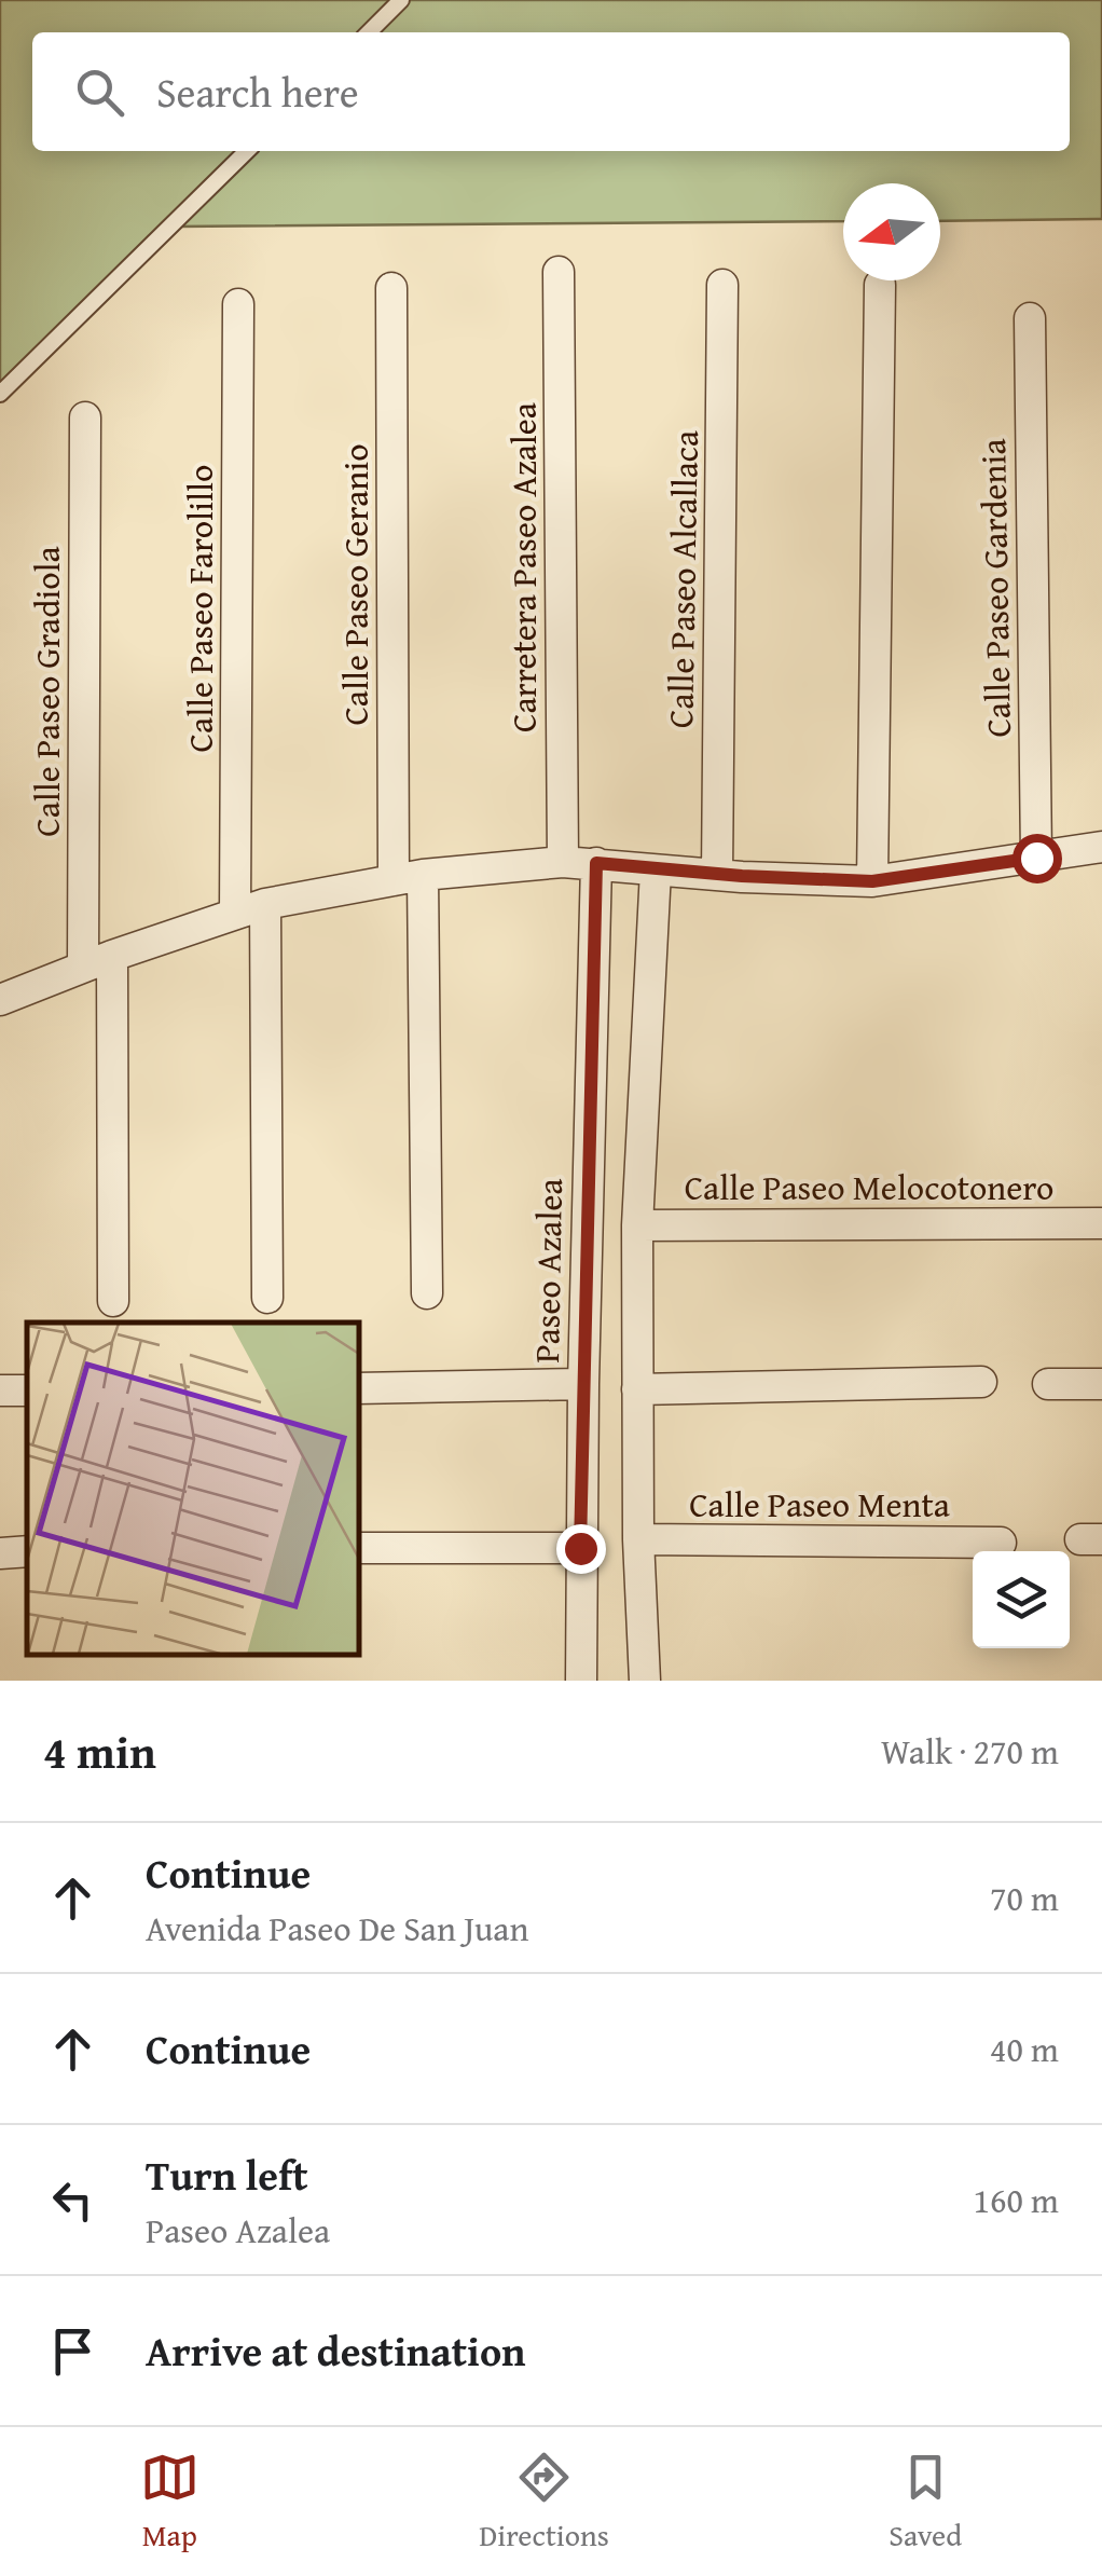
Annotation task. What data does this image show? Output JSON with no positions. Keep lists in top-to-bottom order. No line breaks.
{"streets":{"street":["Carretera Paseo Azalea","Calle Paseo Alcallaca","Calle Paseo Geranio","Calle Paseo Gardenia","Calle Paseo Farolillo","Calle Paseo Gradiola","Calle Paseo Melocotonero","Paseo Azalea","Calle Paseo Menta"]},"north":"left","page":{"search":"Search here","heading":["4 min","Walk · 270 m"],"list":[["Continue","Avenida Paseo De San Juan","70 m"],["Continue","40 m"],["Turn left","Paseo Azalea","160 m"],"Arrive at destination"],"nav":["Map","Directions","Saved"]}}
